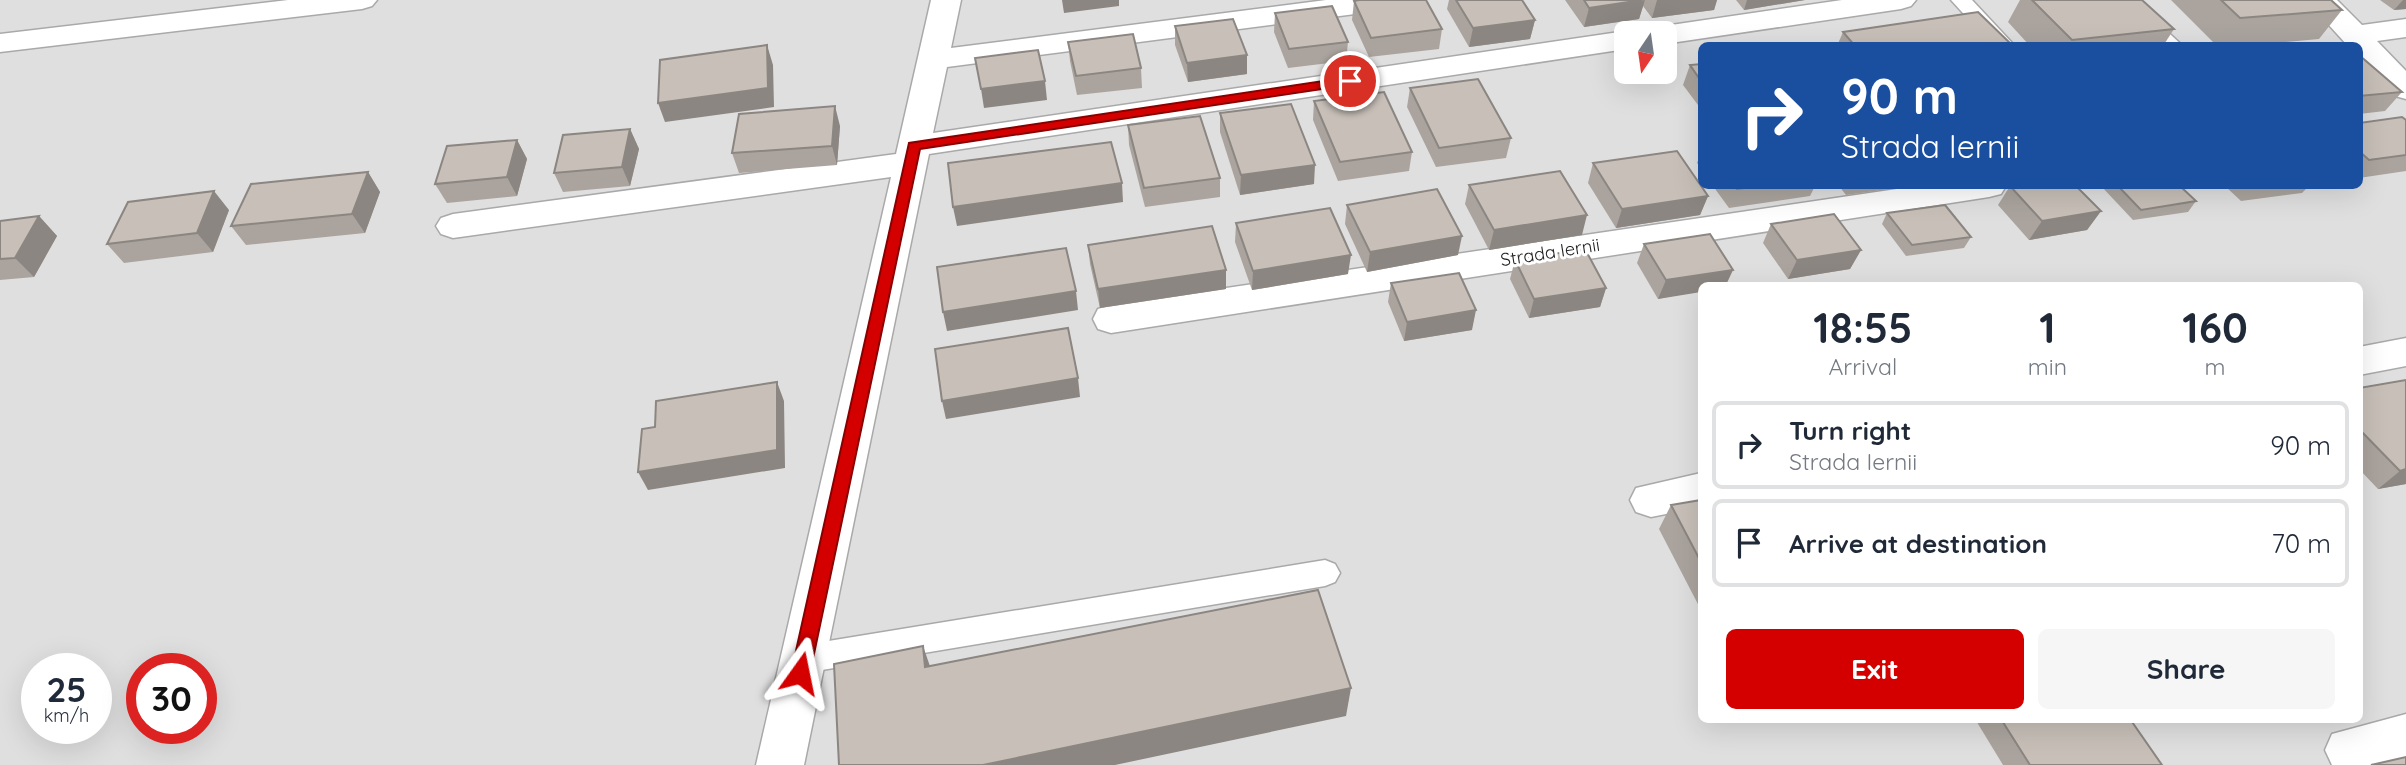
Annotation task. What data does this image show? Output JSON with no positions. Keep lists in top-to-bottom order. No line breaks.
{"streets":{"street":["Strada Iernii"]},"north":"bottom","page":{"turn":["90 m","Strada Iernii"],"eta":["18:55","Arrival","1","min","160","m"],"list":[{"name":"Turn right","note":"Strada Iernii","value":"90 m"},{"name":"Arrive at destination","value":"70 m"}],"buttons":["Exit","Share"],"speed":"25 km/h","limit":"30"}}
